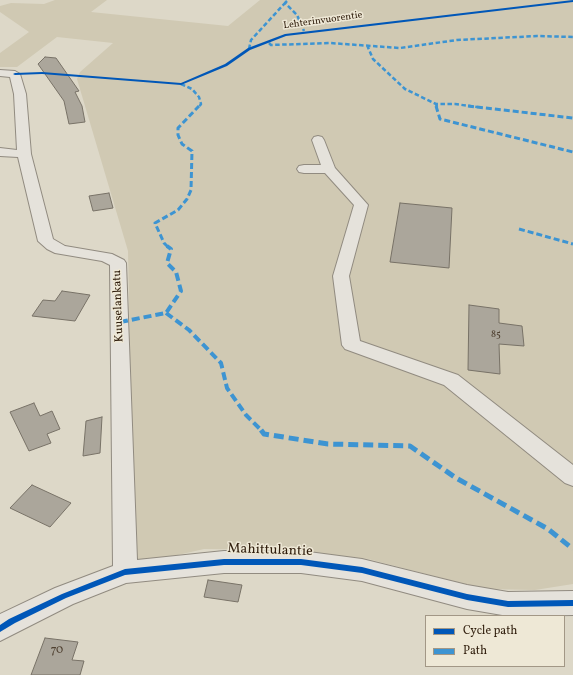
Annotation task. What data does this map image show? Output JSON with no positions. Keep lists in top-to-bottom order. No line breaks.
{"streets":{"street":["Kuuselankatu","Mahittulantie"],"cycle path":["Lehterinvuorentie"]},"crossings":[["Kuuselankatu","Mahittulantie"]],"house_numbers":["85","70"],"legend":["Cycle path","Path"]}
